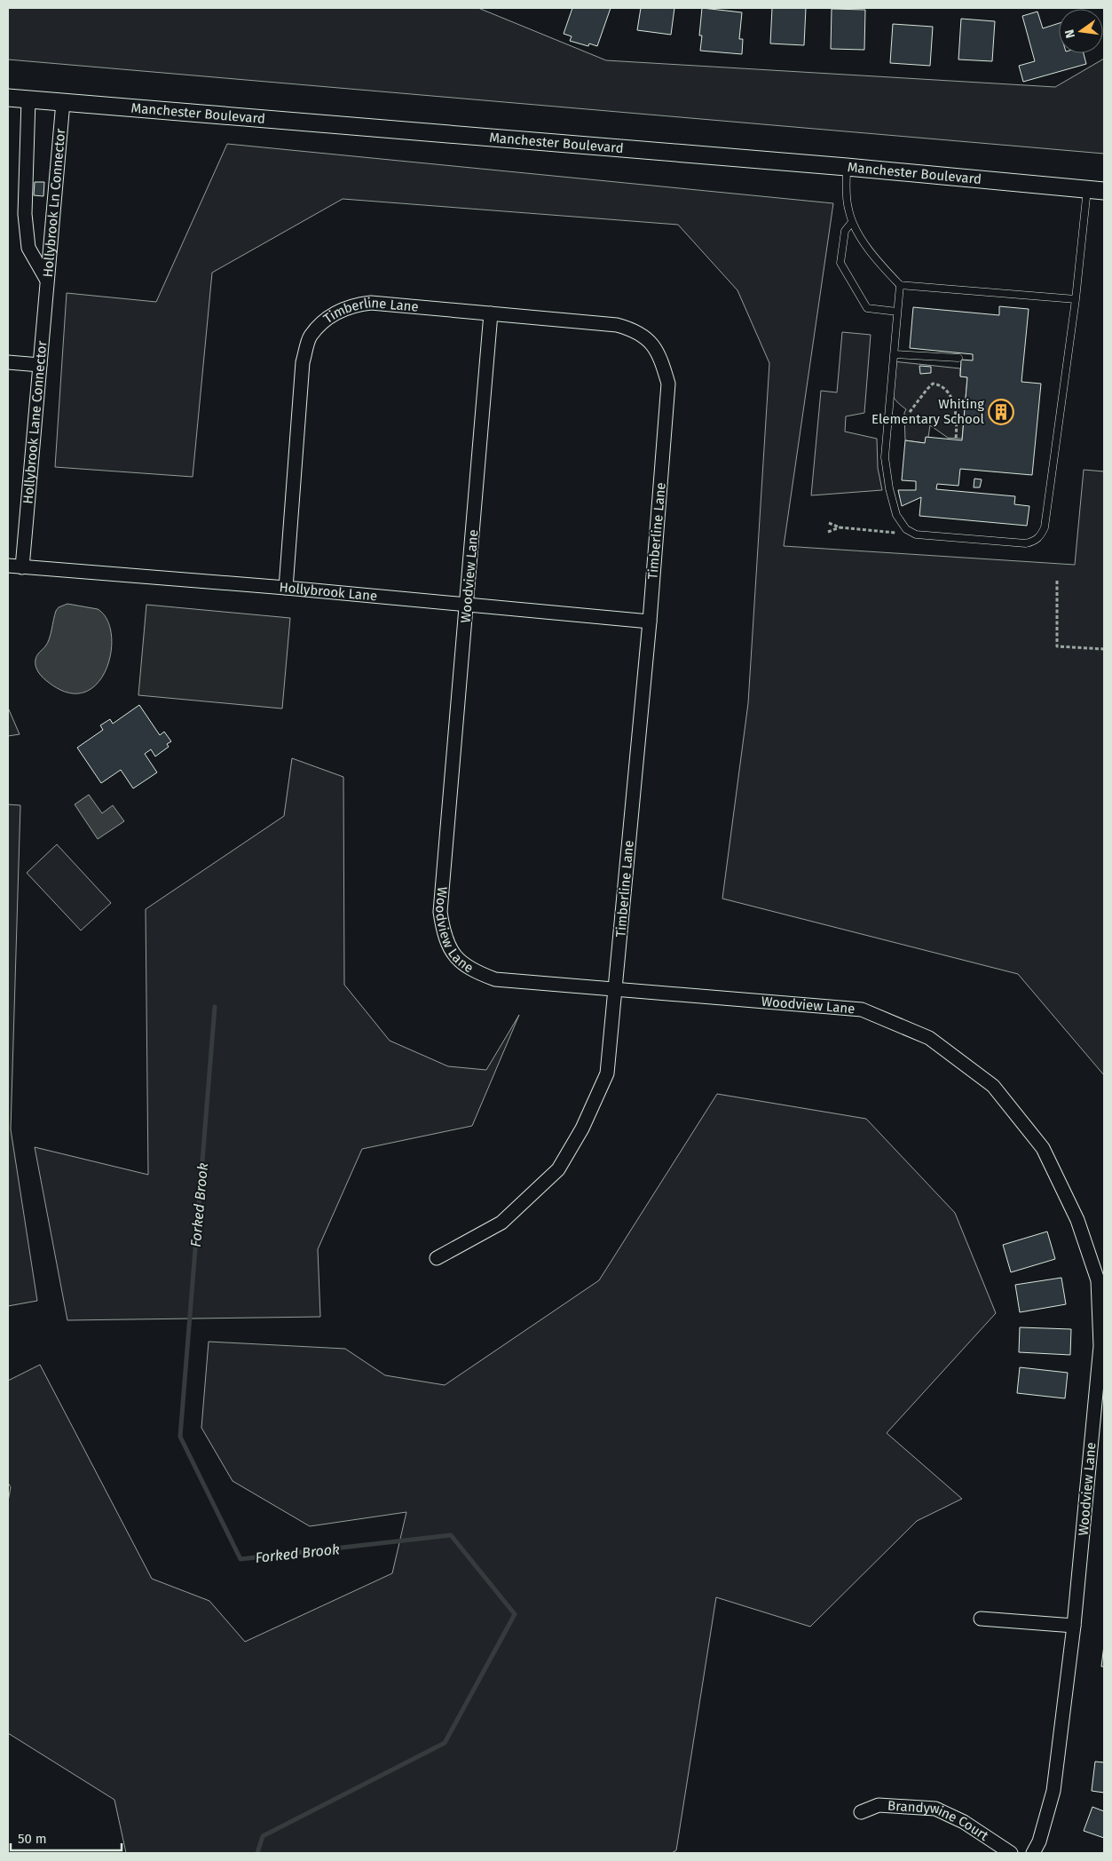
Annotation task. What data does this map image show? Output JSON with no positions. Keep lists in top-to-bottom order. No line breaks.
{"streets":{"street":["Manchester Boulevard","Hollybrook Ln Connector","Timberline Lane","Hollybrook Lane Connector","Woodview Lane","Hollybrook Lane","Brandywine Court"]},"crossings":[["Manchester Boulevard","Hollybrook Ln Connector"],["Hollybrook Ln Connector","Hollybrook Lane Connector"],["Timberline Lane","Woodview Lane"],["Timberline Lane","Hollybrook Lane"],["Hollybrook Lane Connector","Hollybrook Lane"],["Woodview Lane","Hollybrook Lane"]],"water":["Forked Brook"],"places":{"building":["Whiting Elementary School"]},"scale_bar":"50 m","north":"left"}
